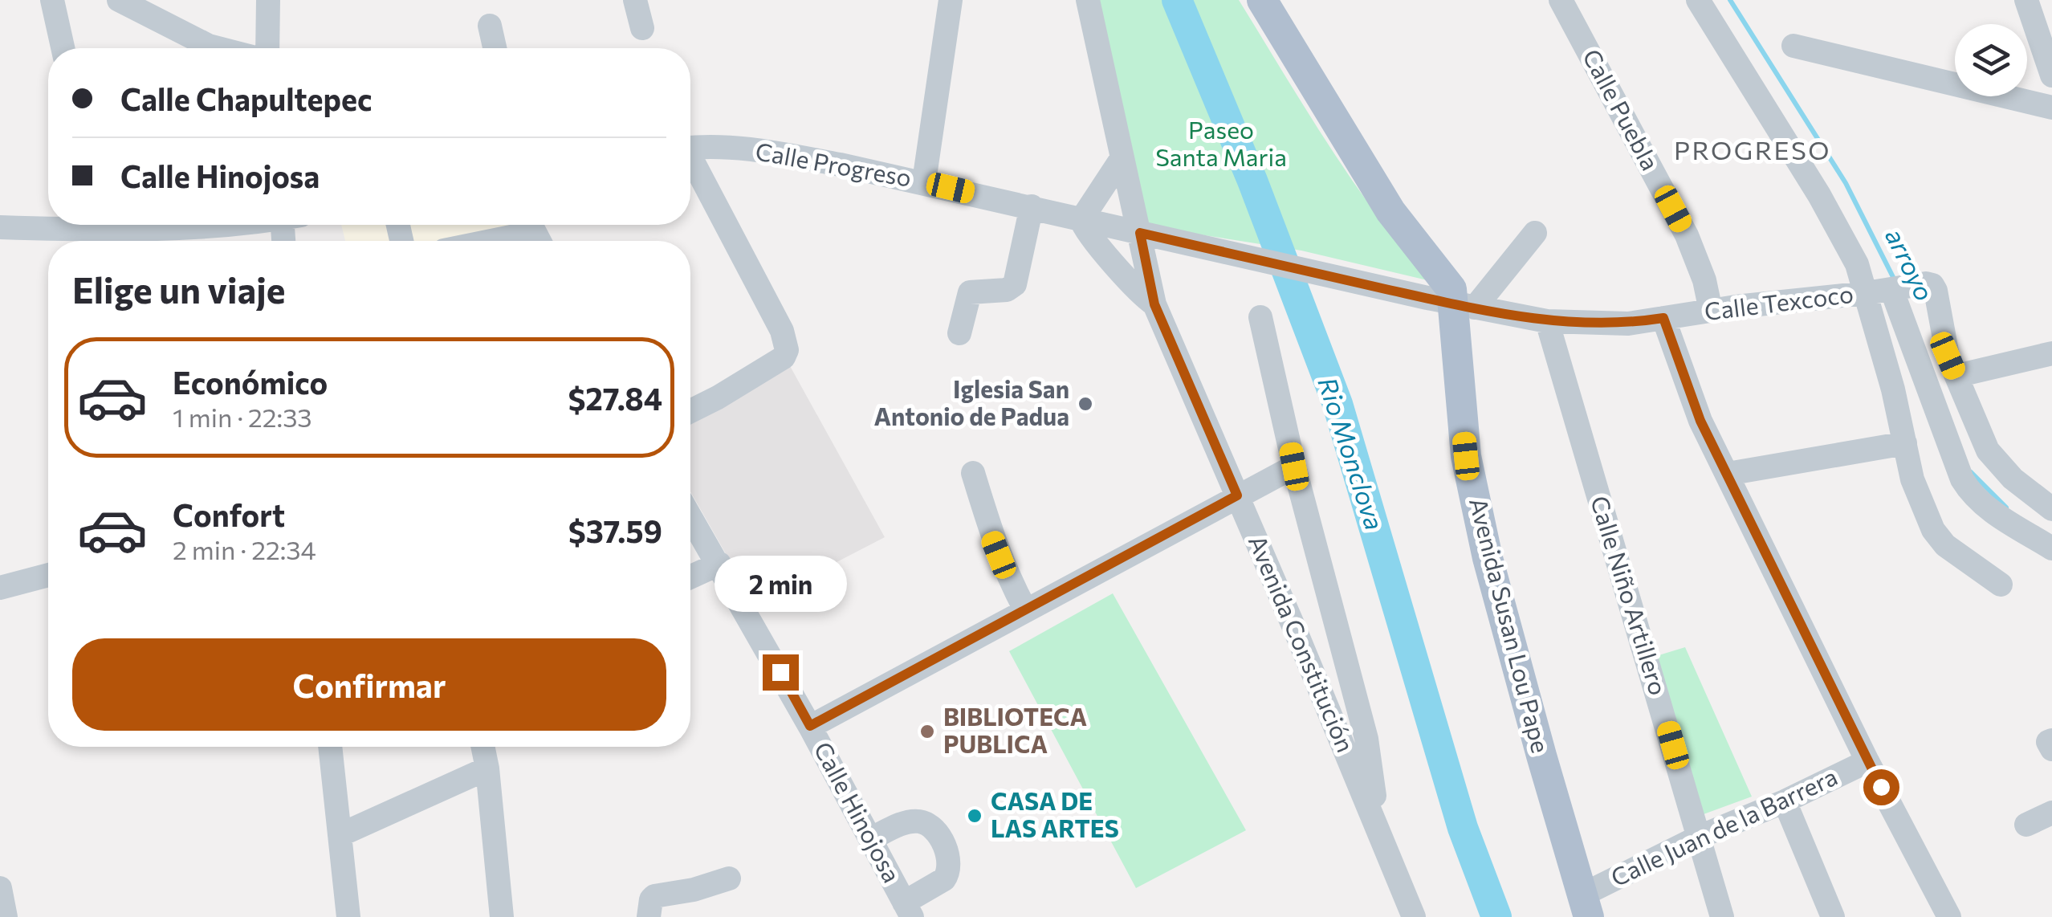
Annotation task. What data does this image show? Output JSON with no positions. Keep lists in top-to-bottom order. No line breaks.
{"streets":{"main road":["Avenida Susan Lou Pape"],"street":["Calle Puebla","Calle Progreso","Calle Texcoco","Calle Niño Artillero","Avenida Constitución","Calle Hinojosa","Calle Juan de la Barrera"]},"crossings":[["Calle Puebla","Calle Texcoco"],["Calle Progreso","Calle Texcoco"],["Calle Progreso","Avenida Susan Lou Pape"],["Calle Progreso","Avenida Constitución"],["Calle Texcoco","Calle Niño Artillero"],["Calle Texcoco","Avenida Susan Lou Pape"],["Calle Niño Artillero","Calle Juan de la Barrera"],["Avenida Susan Lou Pape","Calle Juan de la Barrera"]],"districts":["PROGRESO"],"water":["arroyo","Rio Monclova"],"parks":["Paseo Santa Maria"],"places":["Iglesia San Antonio de Padua","BIBLIOTECA PUBLICA","CASA DE LAS ARTES"],"page":{"banner":["Calle Chapultepec","Calle Hinojosa"],"heading":"Elige un viaje","list":[{"name":"Económico","note":"1 min · 22:33","value":"$27.84"},{"name":"Confort","note":"2 min · 22:34","value":"$37.59"}],"bubble":"2 min","buttons":"Confirmar"}}
